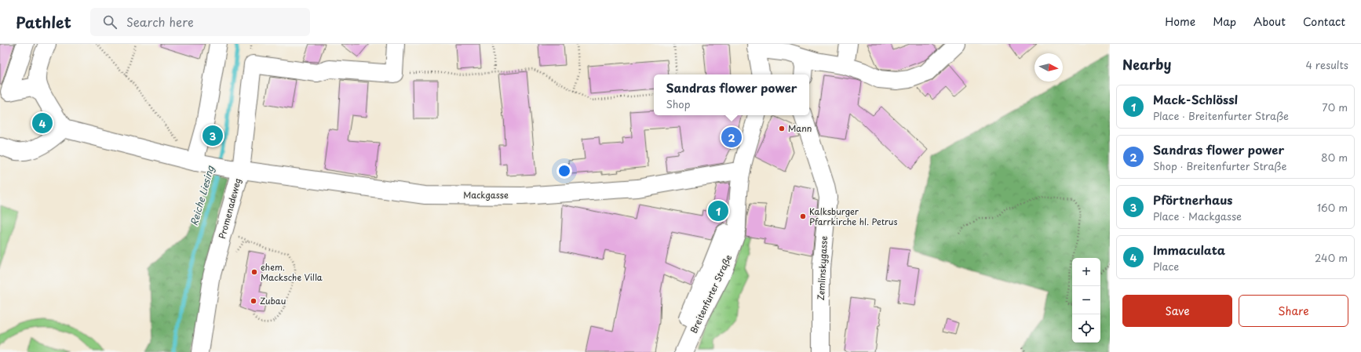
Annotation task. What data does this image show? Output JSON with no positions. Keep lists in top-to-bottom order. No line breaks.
{"streets":{"street":["Mackgasse","Promenadeweg","Zemlinskygasse","Breitenfurter Straße"]},"crossings":[["Mackgasse","Promenadeweg"],["Mackgasse","Breitenfurter Straße"]],"water":["Reiche Liesing"],"places":["Mann","Kalksburger Pfarrkirche hl. Petrus","ehem. Macksche Villa","Zubau"],"north":"right","page":{"header":"Pathlet","search":"Search here","nav":["Home","Map","About","Contact"],"heading":["Nearby","4 results"],"popup":["Sandras flower power","Shop"],"list":[{"mark":"1","name":"Mack-Schlössl","note":"Place · Breitenfurter Straße","value":"70 m"},{"mark":"2","name":"Sandras flower power","note":"Shop · Breitenfurter Straße","value":"80 m"},{"mark":"3","name":"Pförtnerhaus","note":"Place · Mackgasse","value":"160 m"},{"mark":"4","name":"Immaculata","note":"Place","value":"240 m"}],"pins":["4","3","2","1"],"map_buttons":["+","−"],"buttons":["Save","Share"]}}
